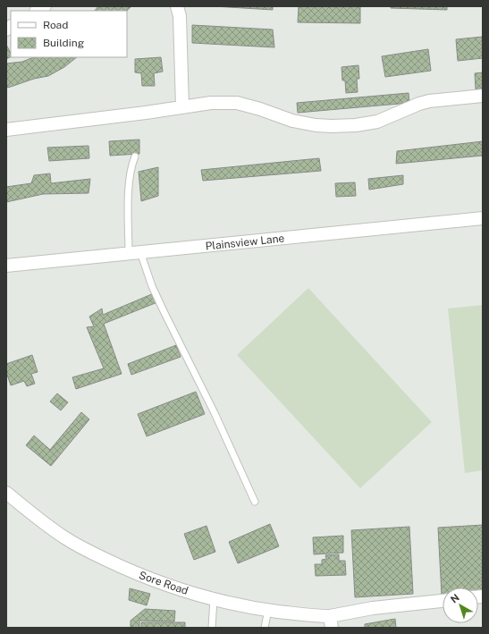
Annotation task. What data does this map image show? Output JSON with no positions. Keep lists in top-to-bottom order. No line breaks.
{"streets":{"street":["Plainsview Lane","Sore Road"]},"legend":["Road","Building"],"north":"top left"}
